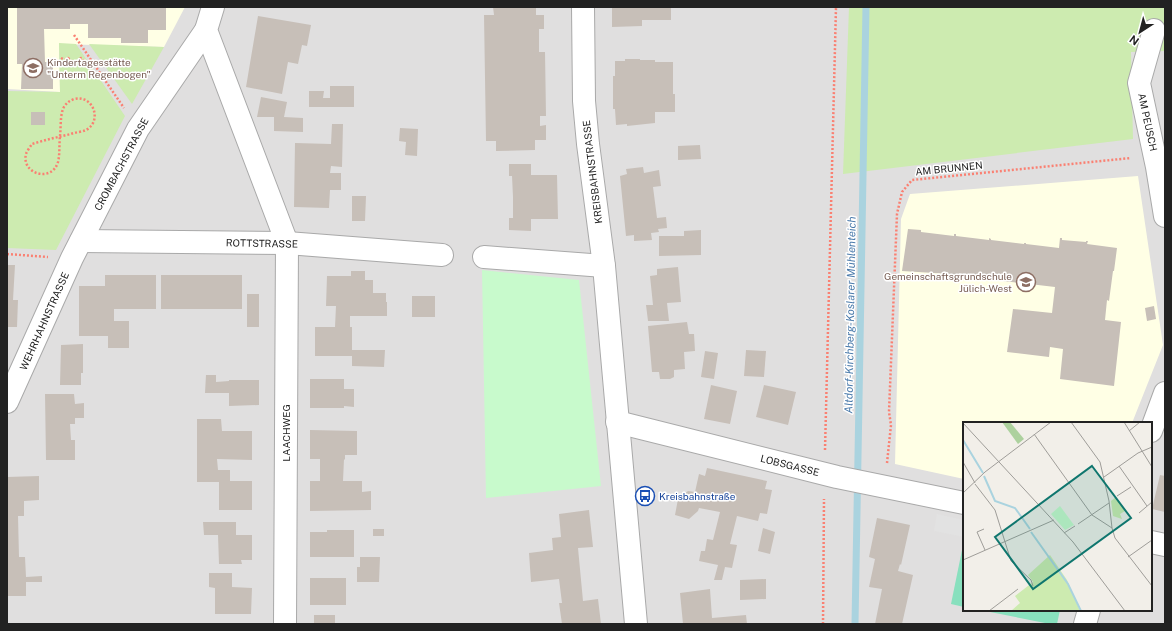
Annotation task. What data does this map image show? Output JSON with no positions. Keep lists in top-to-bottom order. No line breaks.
{"streets":{"street":["AM PEUSCH","CROMBACHSTRASSE","KREISBAHNSTRASSE","ROTTSTRASSE","WEHRHAHNSTRASSE","LAACHWEG","LOBSGASSE"],"path":["AM BRUNNEN"]},"crossings":[["AM PEUSCH","AM BRUNNEN"],["CROMBACHSTRASSE","ROTTSTRASSE"],["CROMBACHSTRASSE","WEHRHAHNSTRASSE"],["AM BRUNNEN","LOBSGASSE"],["KREISBAHNSTRASSE","LOBSGASSE"],["ROTTSTRASSE","WEHRHAHNSTRASSE"],["ROTTSTRASSE","LAACHWEG"]],"water":["Altdorf-Kirchberg-Koslarer Mühlenteich"],"places":{"school or university":["Kindertagesstätte \"Unterm Regenbogen\"","Gemeinschaftsgrundschule Jülich-West"],"bus stop":["Kreisbahnstraße"]},"north":"bottom left"}
